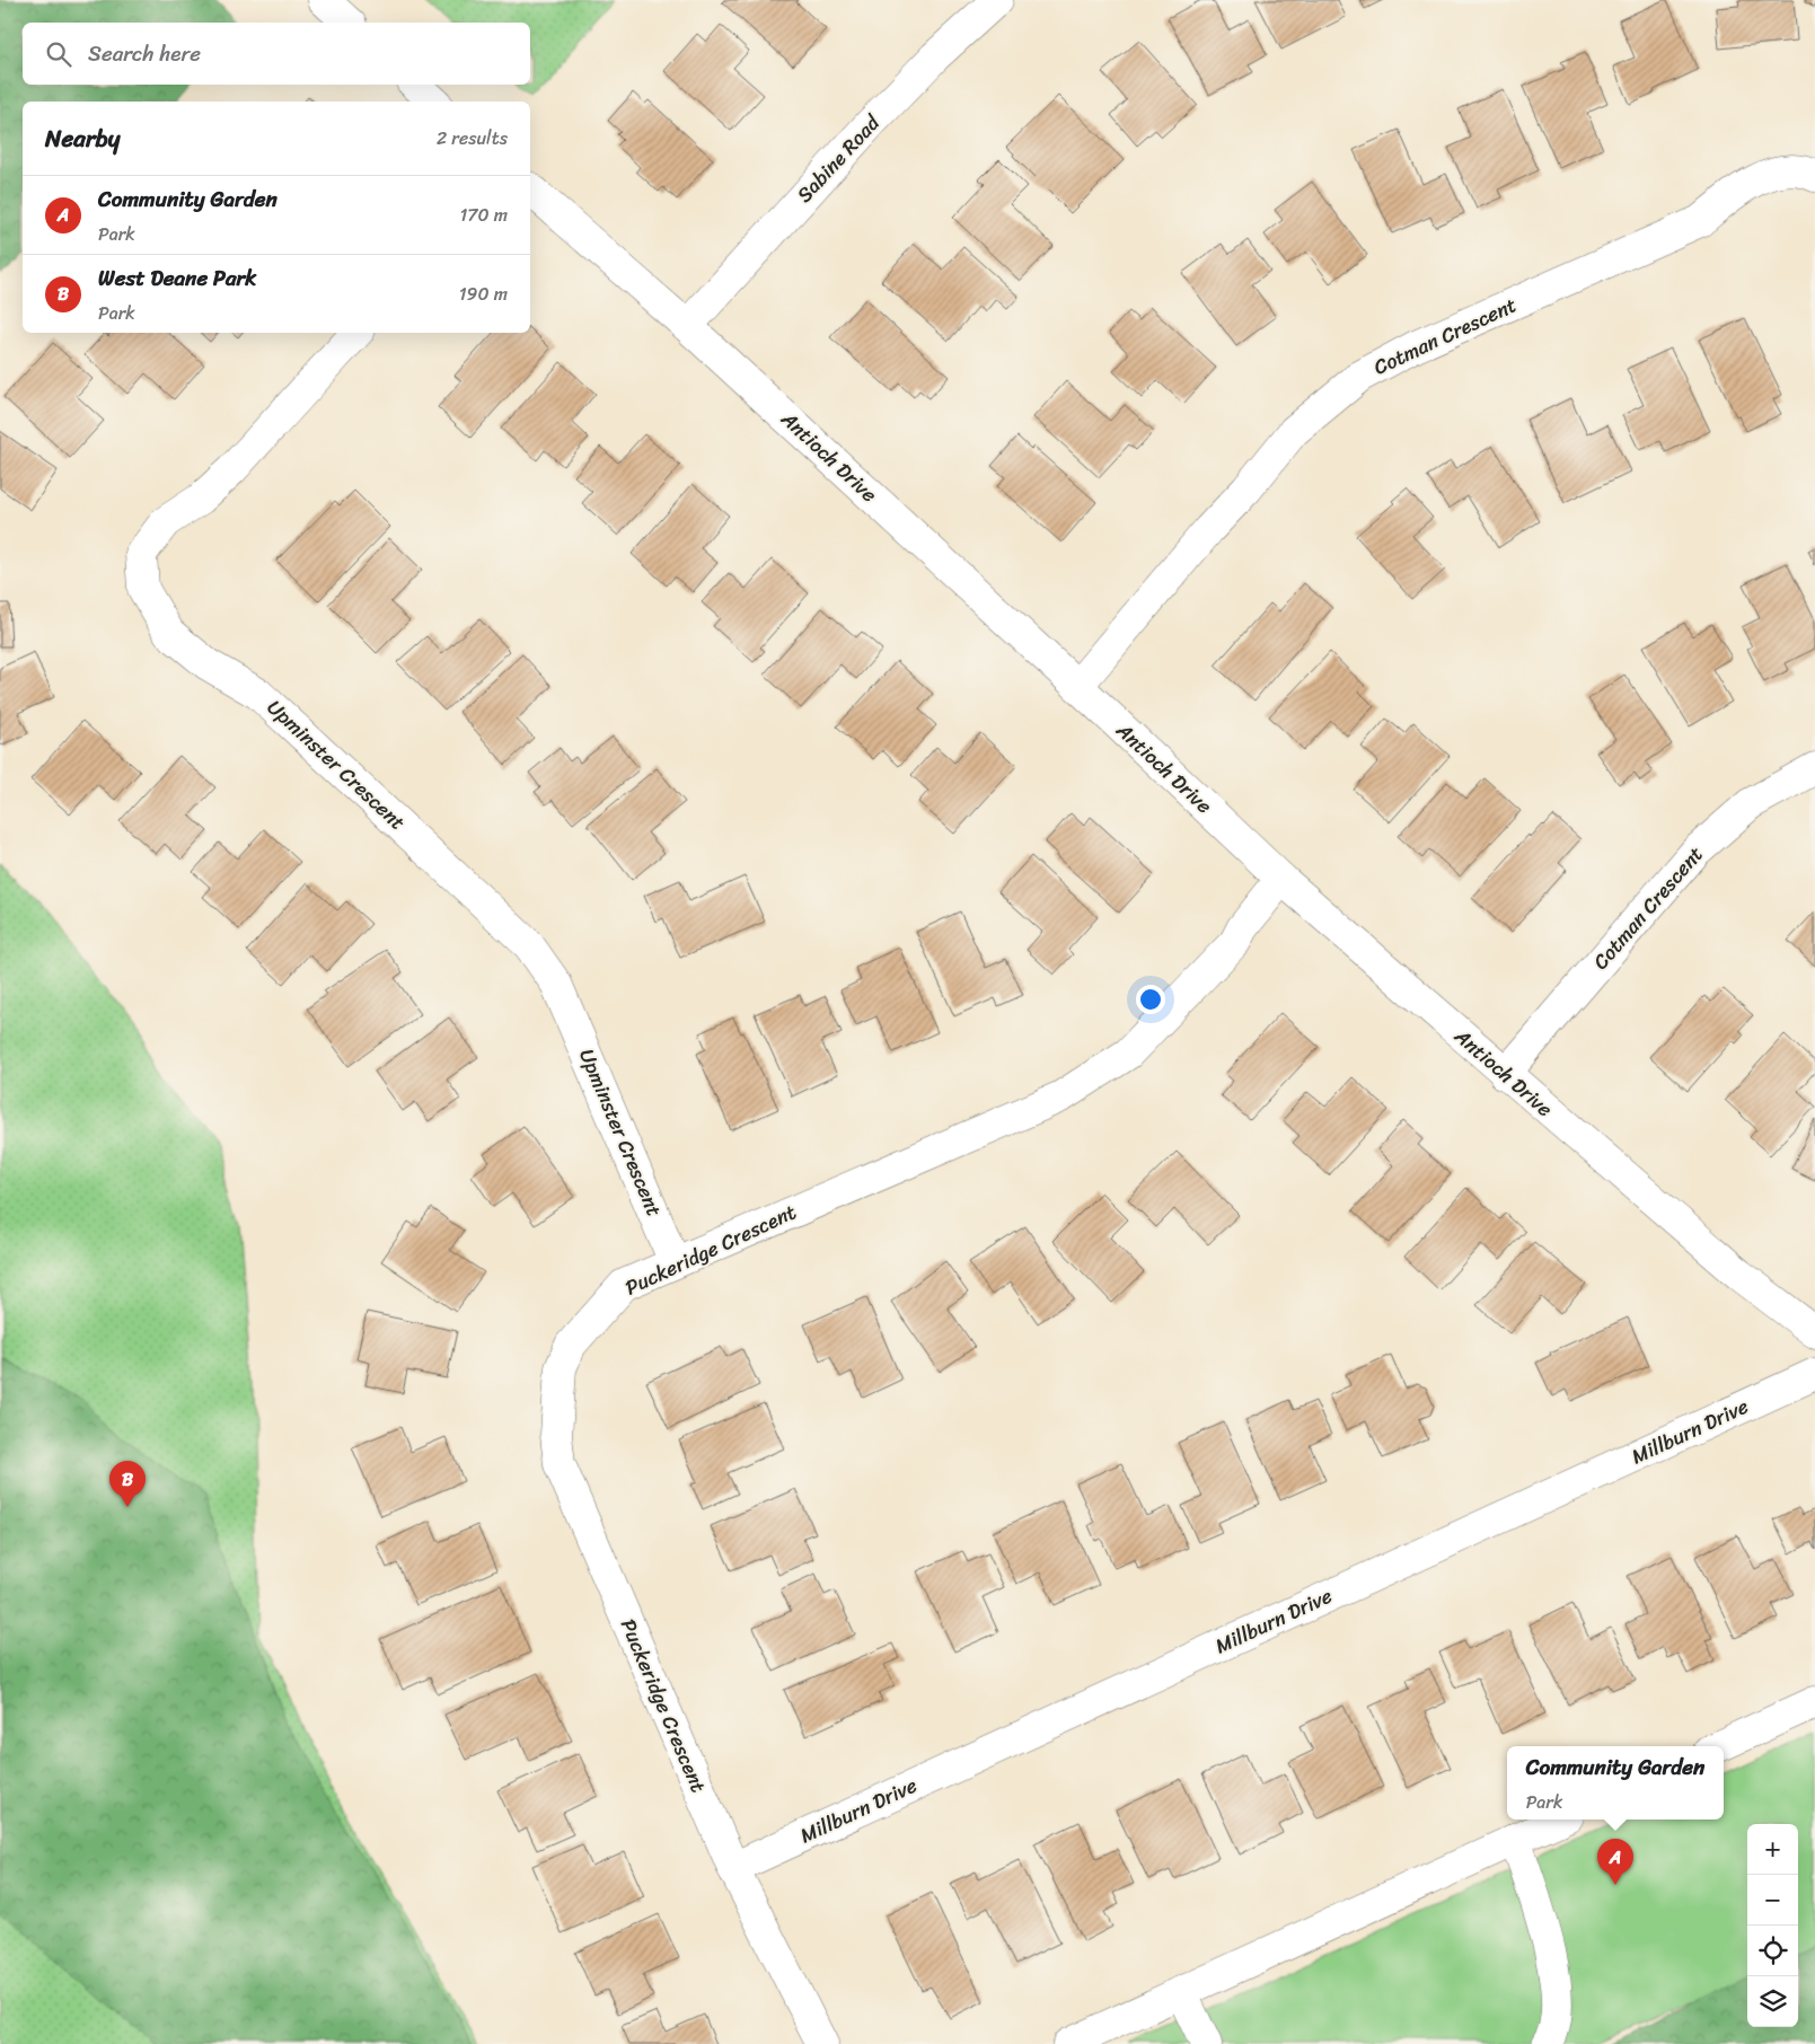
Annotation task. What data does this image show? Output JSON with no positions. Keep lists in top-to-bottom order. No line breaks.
{"streets":{"street":["Sabine Road","Cotman Crescent","Antioch Drive","Upminster Crescent","Puckeridge Crescent","Millburn Drive"]},"crossings":[["Sabine Road","Antioch Drive"],["Cotman Crescent","Antioch Drive"],["Antioch Drive","Puckeridge Crescent"],["Upminster Crescent","Puckeridge Crescent"],["Puckeridge Crescent","Millburn Drive"]],"page":{"search":"Search here","heading":["Nearby","2 results"],"list":[{"mark":"A","name":"Community Garden","note":"Park","value":"170 m"},{"mark":"B","name":"West Deane Park","note":"Park","value":"190 m"}],"pins":["B","A"],"popup":["Community Garden","Park"],"map_buttons":["+","−"]}}
